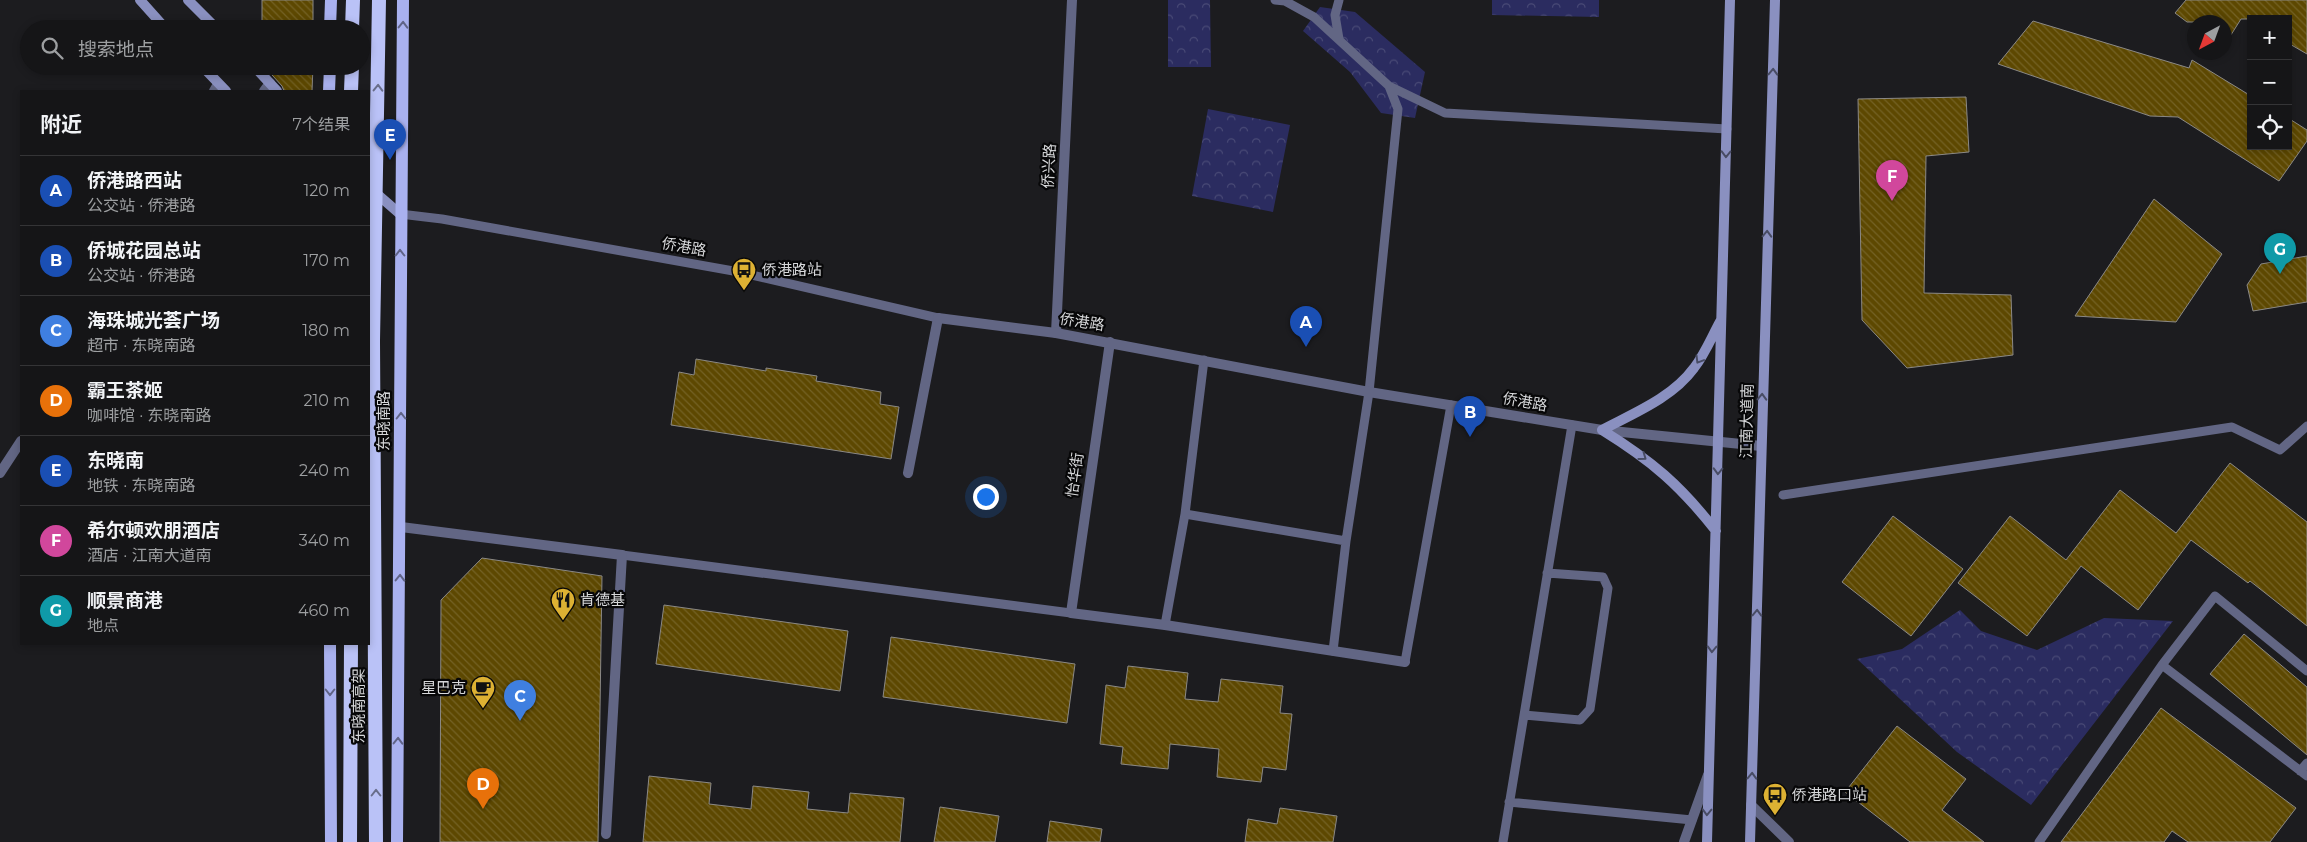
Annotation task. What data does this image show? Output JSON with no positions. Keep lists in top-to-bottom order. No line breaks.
{"streets":{"highway":["东晓南高架"],"main road":["东晓南路","江南大道南"],"street":["侨兴路","侨港路","怡华街"]},"crossings":[["侨兴路","侨港路"],["侨港路","东晓南路"],["侨港路","江南大道南"],["侨港路","怡华街"]],"one_way":["东晓南路","东晓南高架"],"places":{"bus stop":["侨港路站","侨港路口站"],"restaurant":["肯德基"],"cafe":["星巴克"]},"north":"bottom left","page":{"map_buttons":["+","−"],"search":"搜索地点","heading":["附近","7个结果"],"pins":["E","F","G","A","B","C","D"],"list":[{"mark":"A","name":"侨港路西站","note":"公交站 · 侨港路","value":"120 m"},{"mark":"B","name":"侨城花园总站","note":"公交站 · 侨港路","value":"170 m"},{"mark":"C","name":"海珠城光荟广场","note":"超市 · 东晓南路","value":"180 m"},{"mark":"D","name":"霸王茶姬","note":"咖啡馆 · 东晓南路","value":"210 m"},{"mark":"E","name":"东晓南","note":"地铁 · 东晓南路","value":"240 m"},{"mark":"F","name":"希尔顿欢朋酒店","note":"酒店 · 江南大道南","value":"340 m"},{"mark":"G","name":"顺景商港","note":"地点","value":"460 m"}]}}
